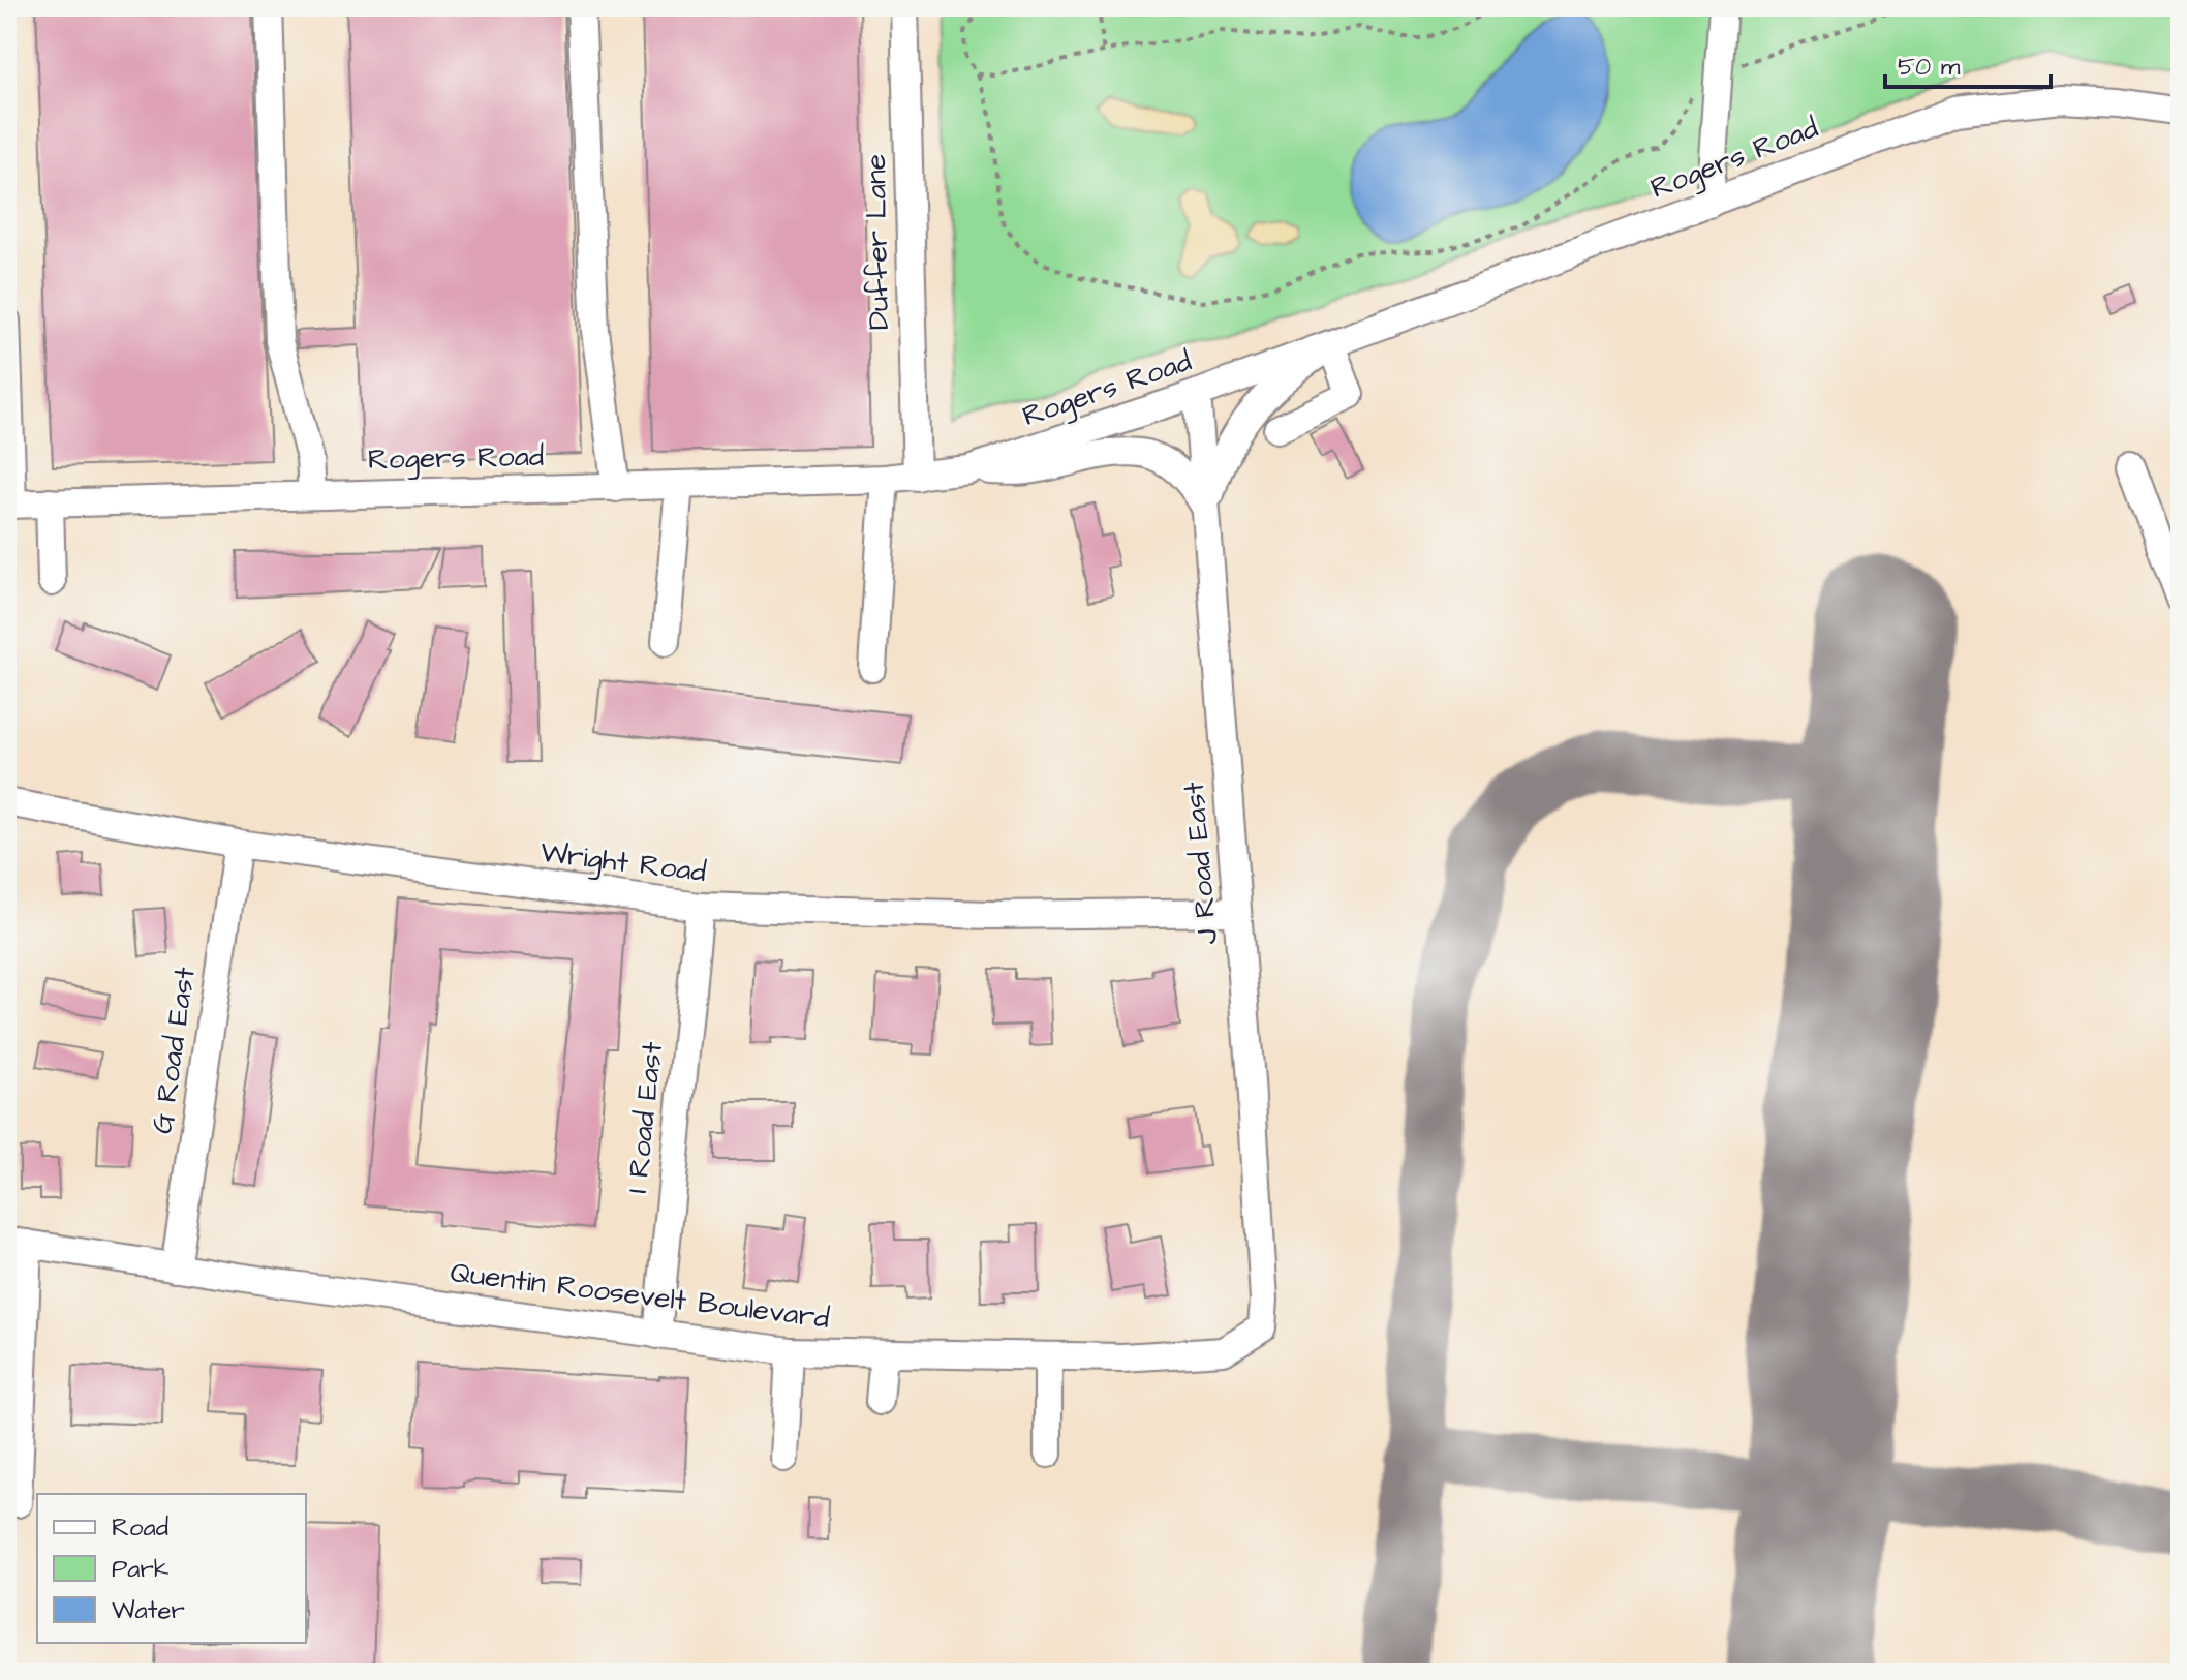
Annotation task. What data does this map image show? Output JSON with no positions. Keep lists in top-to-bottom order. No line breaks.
{"streets":{"street":["Rogers Road","Duffer Lane","Wright Road","J Road East","G Road East","I Road East","Quentin Roosevelt Boulevard"]},"crossings":[["Rogers Road","Duffer Lane"],["Rogers Road","J Road East"],["Wright Road","J Road East"],["Wright Road","G Road East"],["Wright Road","I Road East"],["J Road East","Quentin Roosevelt Boulevard"],["G Road East","Quentin Roosevelt Boulevard"],["I Road East","Quentin Roosevelt Boulevard"]],"legend":["Road","Park","Water"],"scale_bar":"50 m"}
